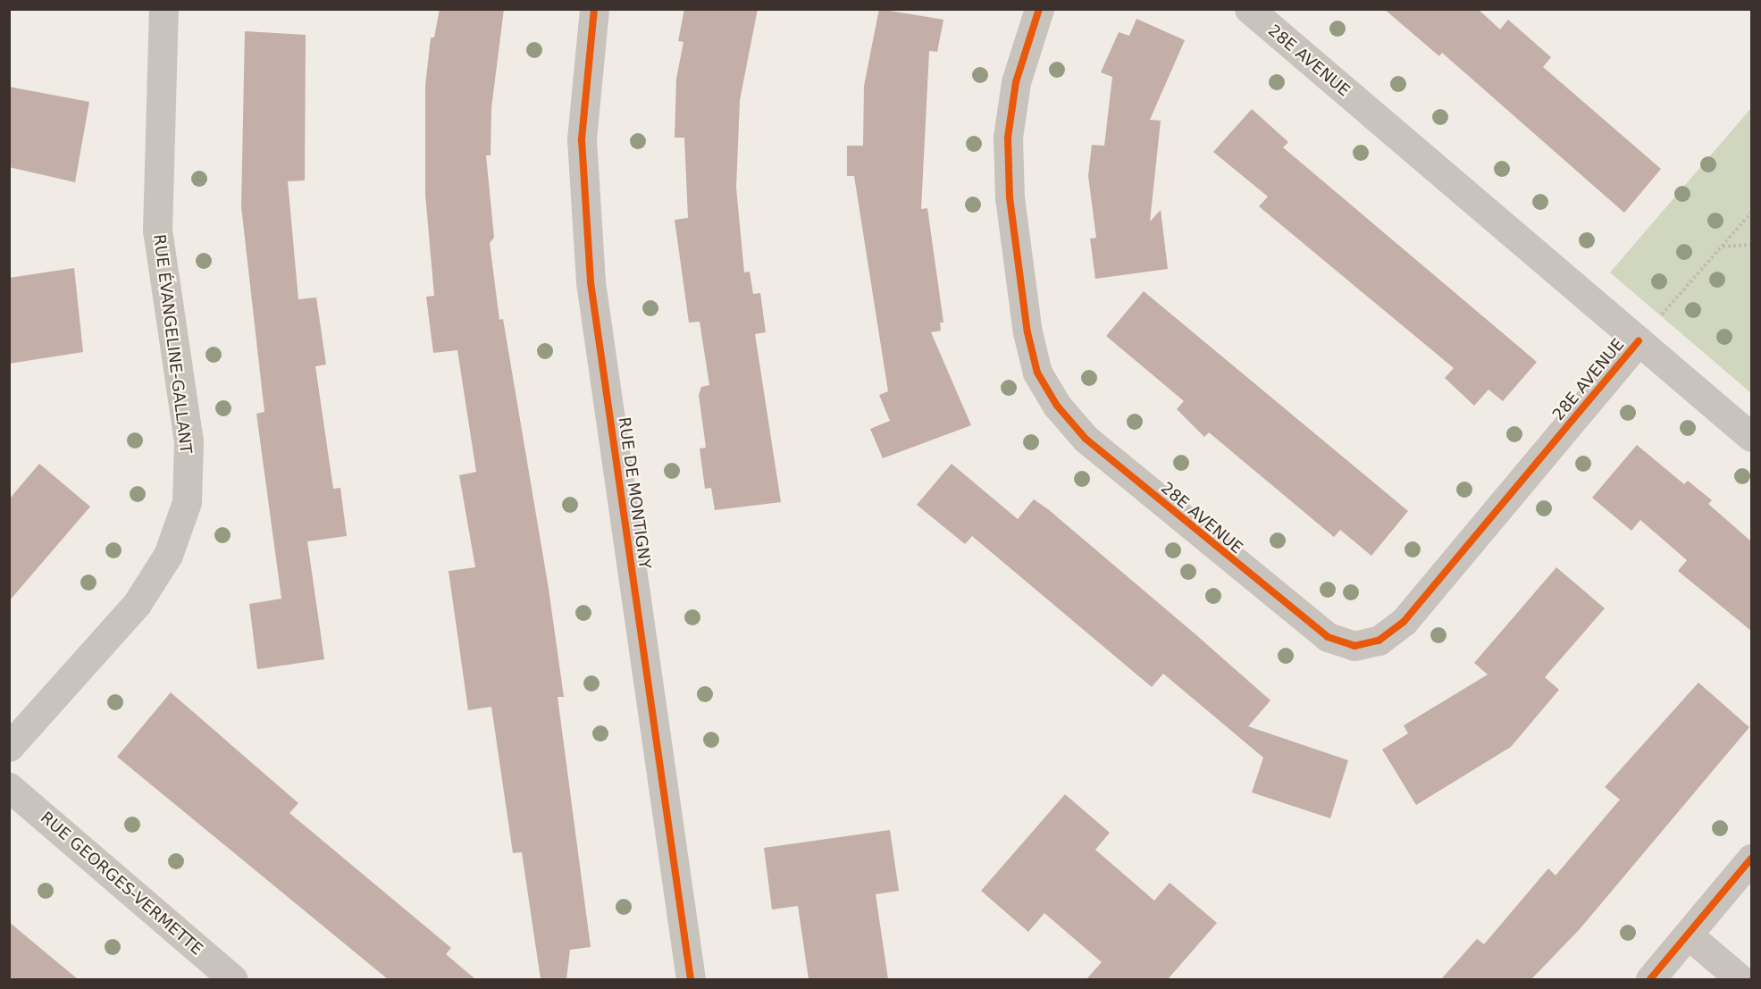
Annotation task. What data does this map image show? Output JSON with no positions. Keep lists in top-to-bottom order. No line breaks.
{"streets":{"street":["28E AVENUE","RUE ÉVANGELINE-GALLANT","RUE DE MONTIGNY","RUE GEORGES-VERMETTE"]}}
